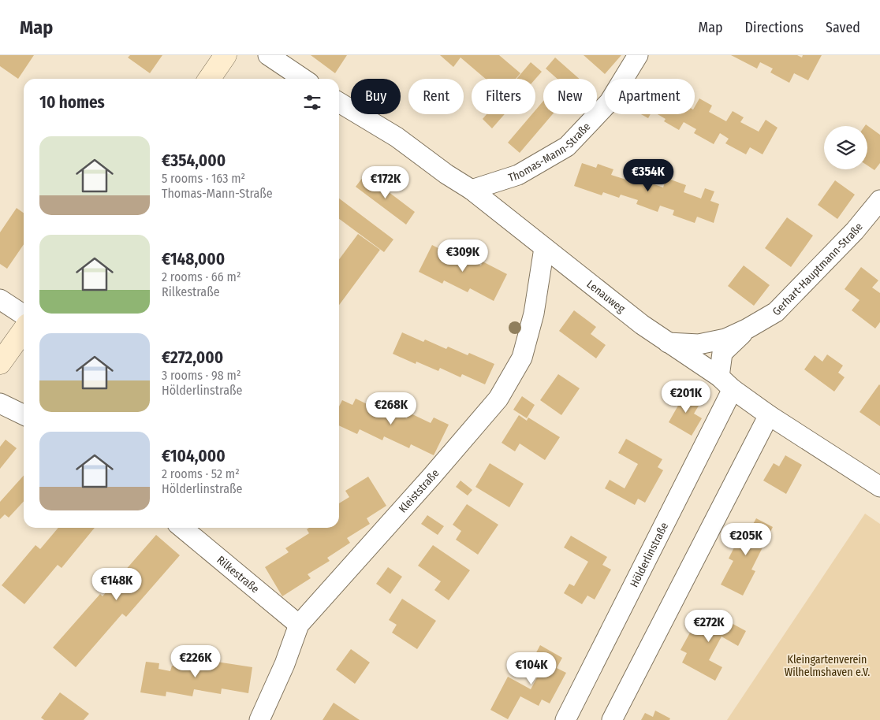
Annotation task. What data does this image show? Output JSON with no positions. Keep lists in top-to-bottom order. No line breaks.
{"streets":{"street":["Thomas-Mann-Straße","Gerhart-Hauptmann-Straße","Lenauweg","Kleiststraße","Hölderlinstraße","Rilkestraße"]},"crossings":[["Thomas-Mann-Straße","Lenauweg"],["Gerhart-Hauptmann-Straße","Lenauweg"],["Gerhart-Hauptmann-Straße","Hölderlinstraße"],["Lenauweg","Kleiststraße"],["Lenauweg","Hölderlinstraße"],["Kleiststraße","Rilkestraße"]],"parks":["Kleingartenverein Wilhelmshaven e.V."],"page":{"header":"Map","nav":["Map","Directions","Saved"],"chip":["Buy","Rent","Filters","New","Apartment"],"heading":"10 homes","list":[{"name":"€354,000","note":"5 rooms · 163 m² · Thomas-Mann-Straße"},{"name":"€148,000","note":"2 rooms · 66 m² · Rilkestraße"},{"name":"€272,000","note":"3 rooms · 98 m² · Hölderlinstraße"},{"name":"€104,000","note":"2 rooms · 52 m² · Hölderlinstraße"}],"price":["€354K","€172K","€309K","€201K","€268K","€205K","€148K","€272K","€226K","€104K"]}}
